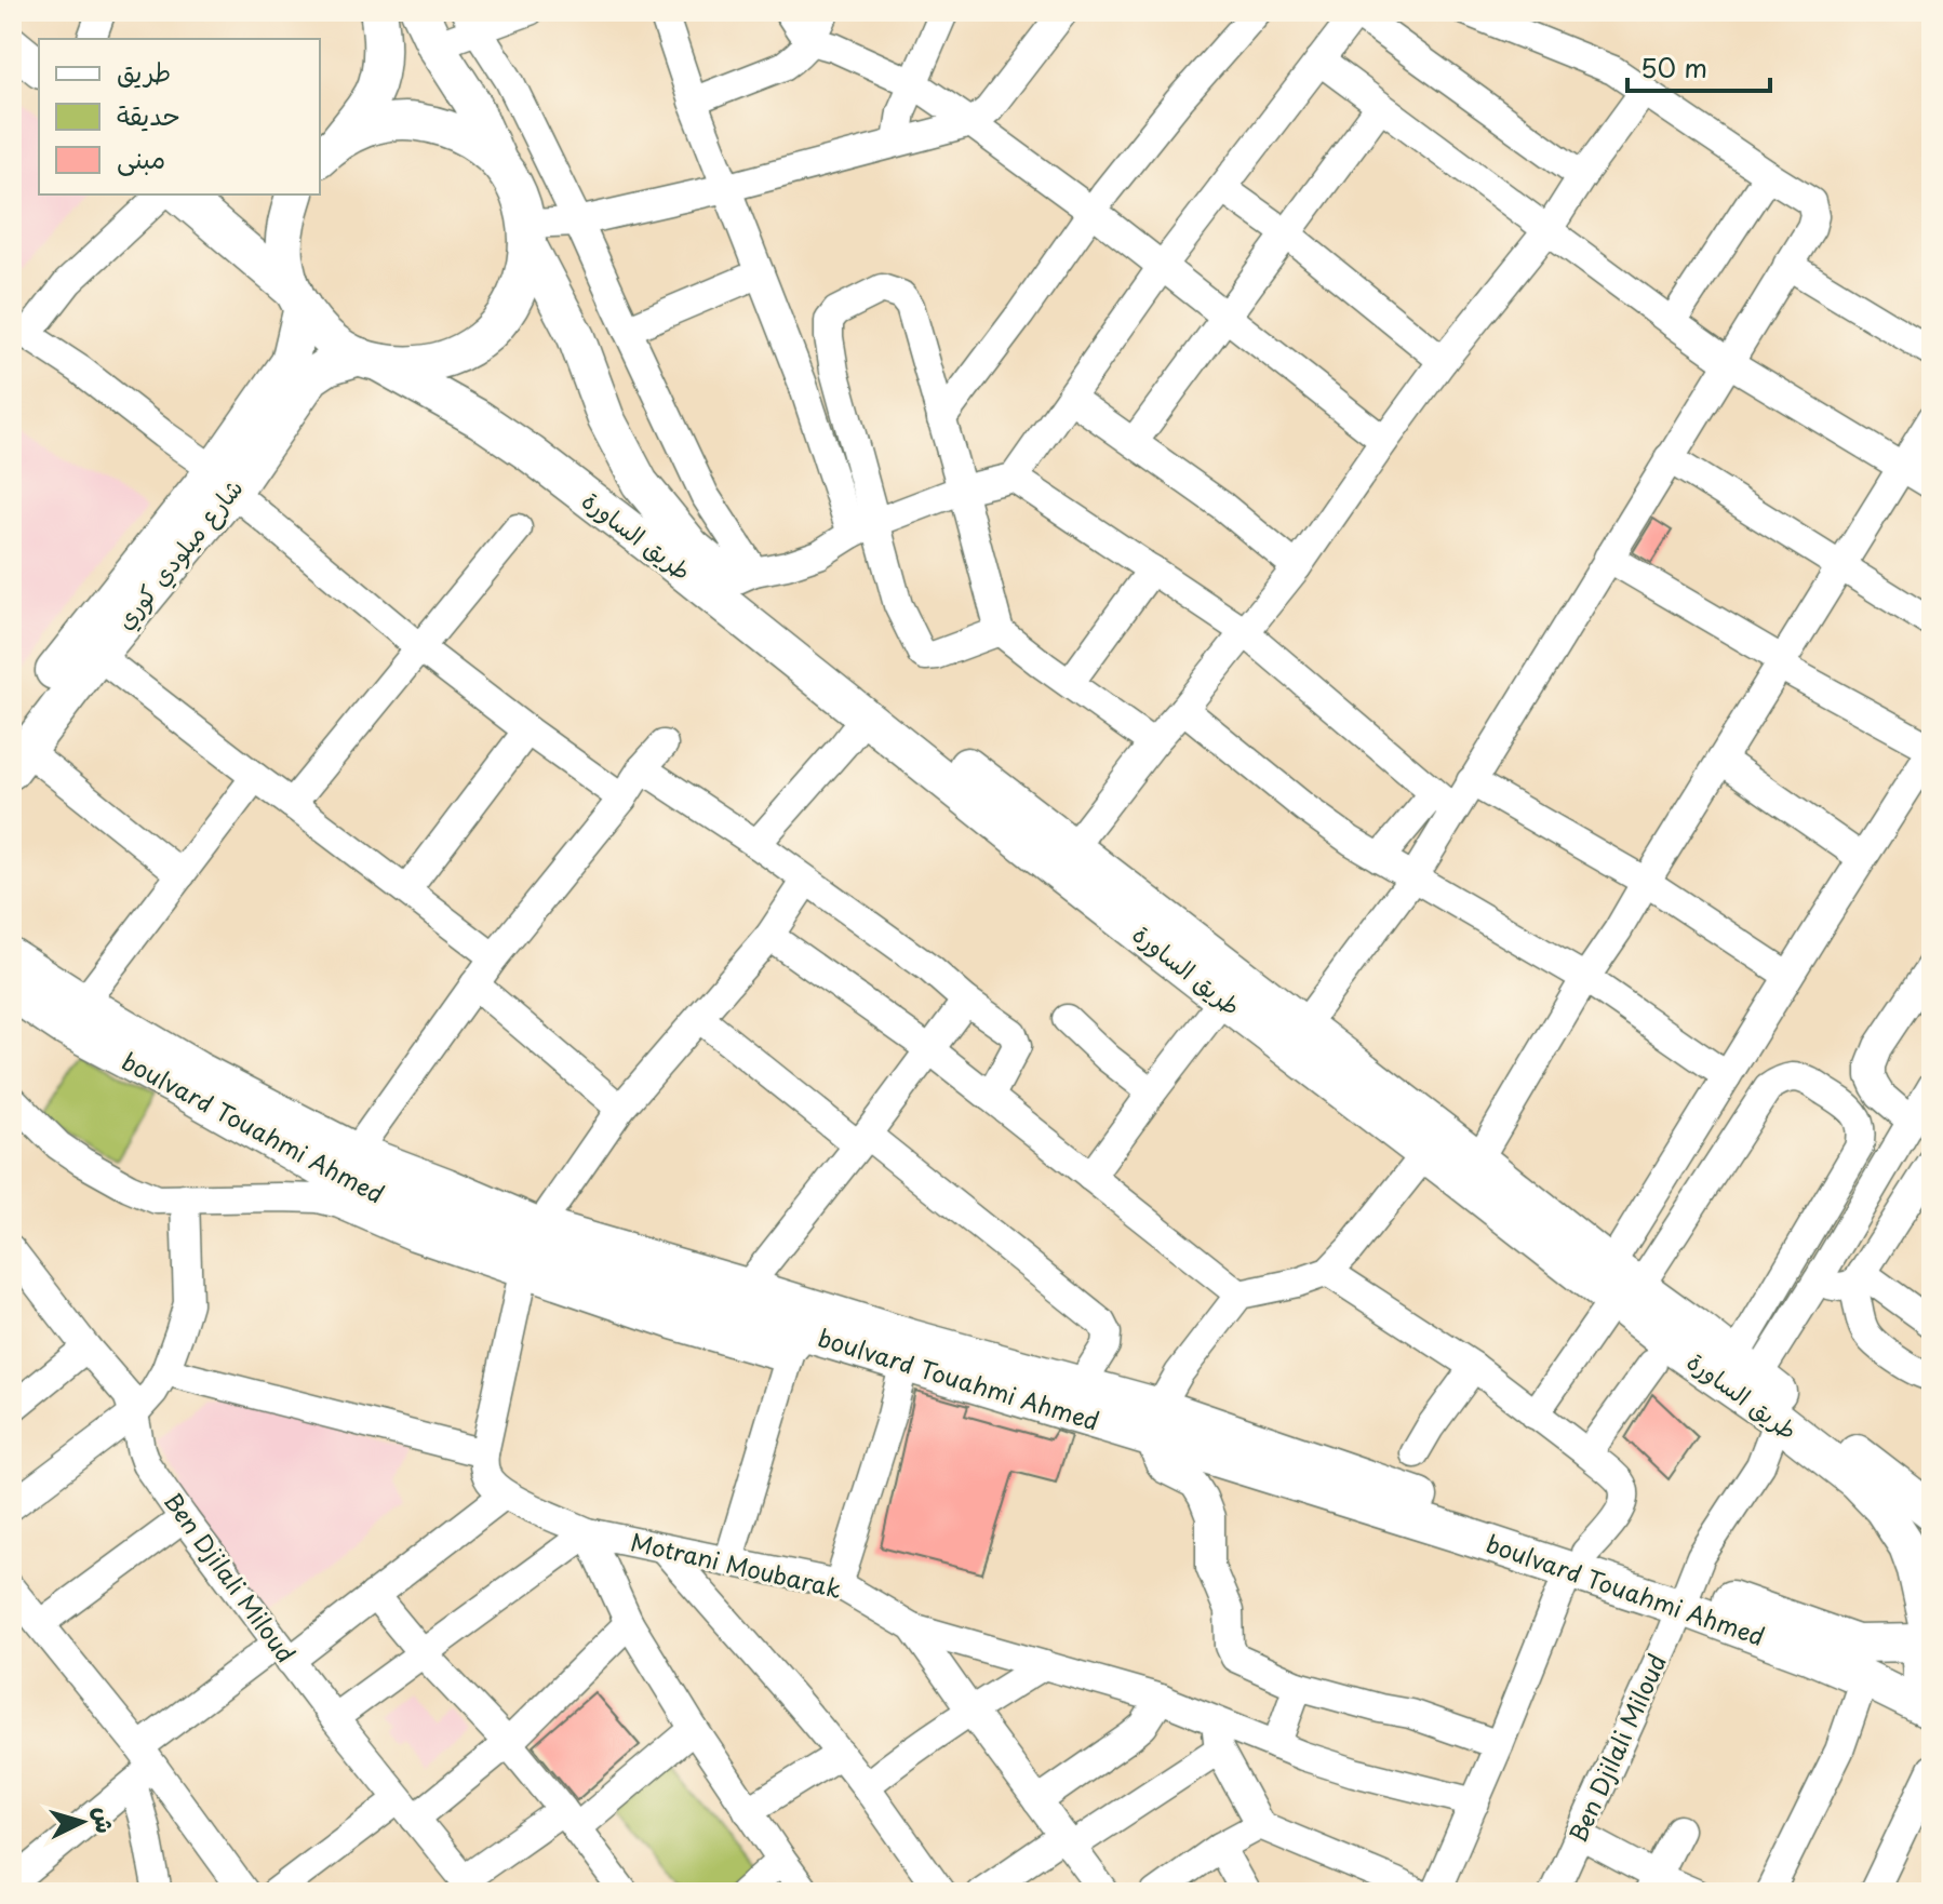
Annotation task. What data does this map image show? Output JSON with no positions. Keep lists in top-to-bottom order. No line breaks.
{"streets":{"main road":["طريق الساورة","شارع ميلودي كوري","boulvard Touahmi Ahmed"],"street":["Motrani Moubarak","Ben Djilali Miloud"]},"crossings":[["طريق الساورة","شارع ميلودي كوري"],["طريق الساورة","boulvard Touahmi Ahmed"],["طريق الساورة","Ben Djilali Miloud"],["boulvard Touahmi Ahmed","Ben Djilali Miloud"]],"legend":["طريق","حديقة","مبنى"],"scale_bar":"50 m","north":"right"}
